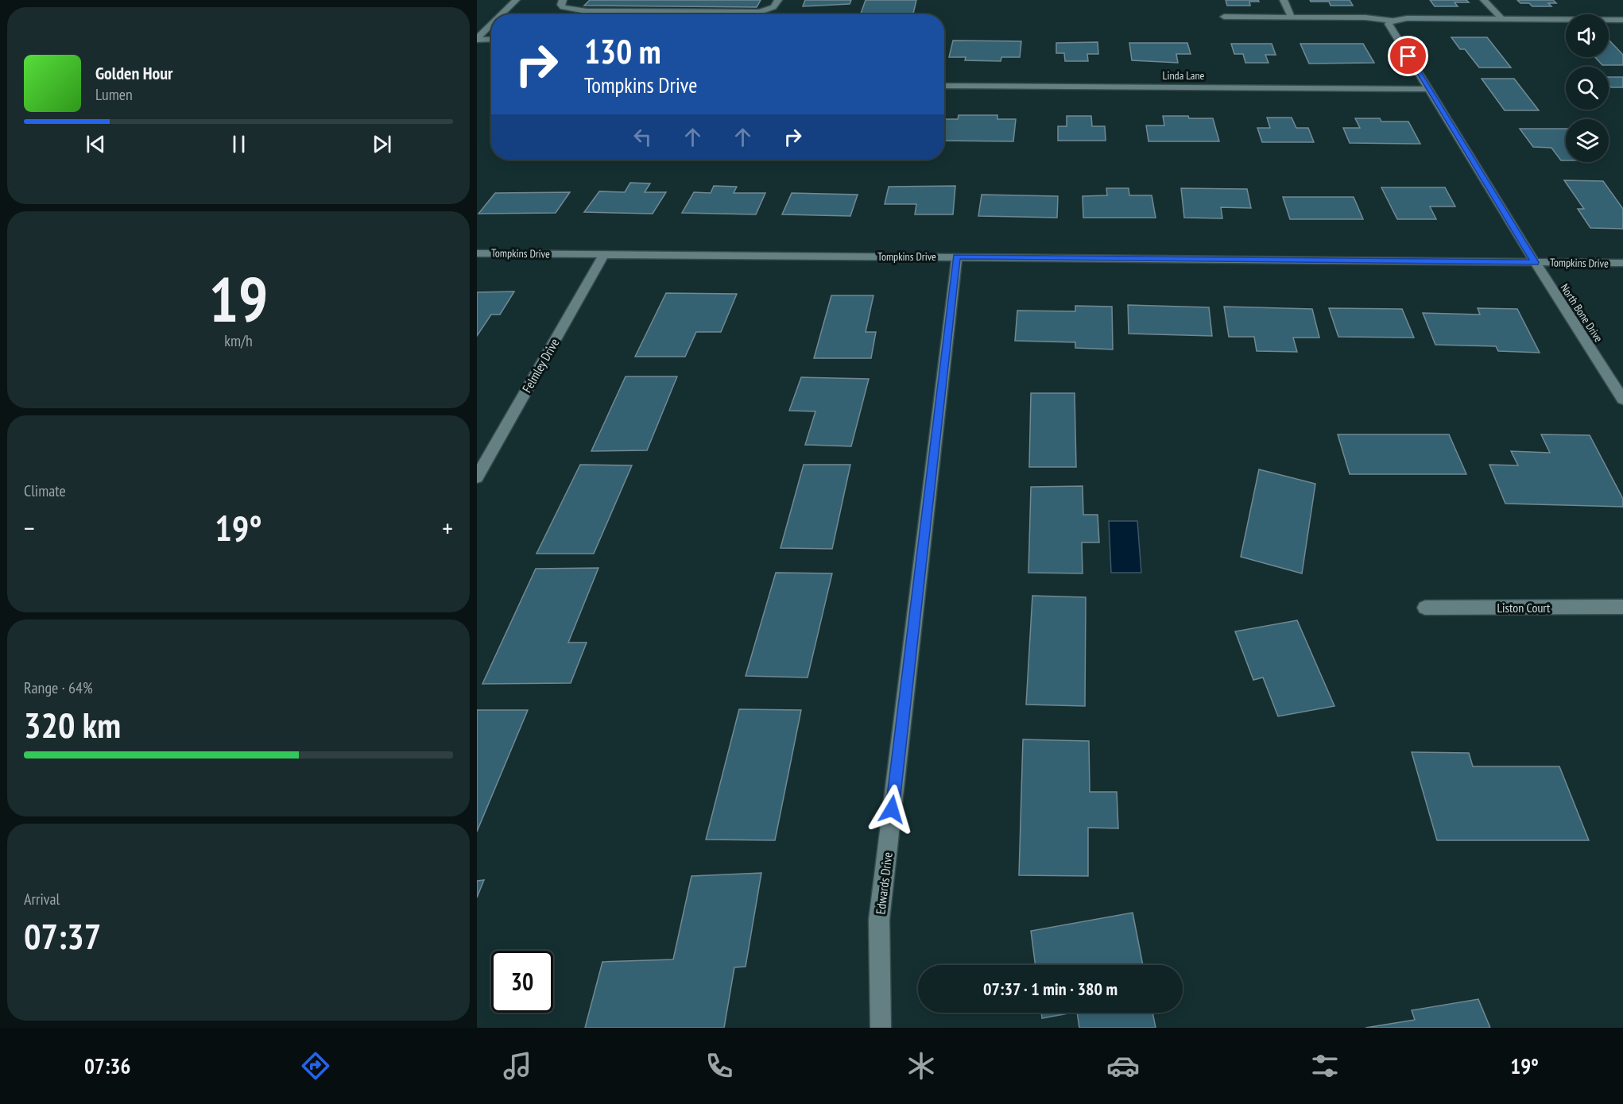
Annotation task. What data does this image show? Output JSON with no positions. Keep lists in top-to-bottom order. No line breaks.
{"streets":{"street":["Linda Lane","Tompkins Drive","North Bone Drive","Felmley Drive","Liston Court","Edwards Drive"]},"crossings":[["Linda Lane","North Bone Drive"],["Tompkins Drive","North Bone Drive"],["Tompkins Drive","Felmley Drive"],["Tompkins Drive","Edwards Drive"]],"page":{"turn":["130 m","Tompkins Drive"],"song":["Golden Hour","Lumen"],"tile":[["19","km/h"],"Climate",["Range · 64%","320 km"],["Arrival","07:37"]],"heat":["−","19°","+"],"limit":"30","trip":"07:37 · 1 min · 380 m","tabs":["07:36","19°"]}}
